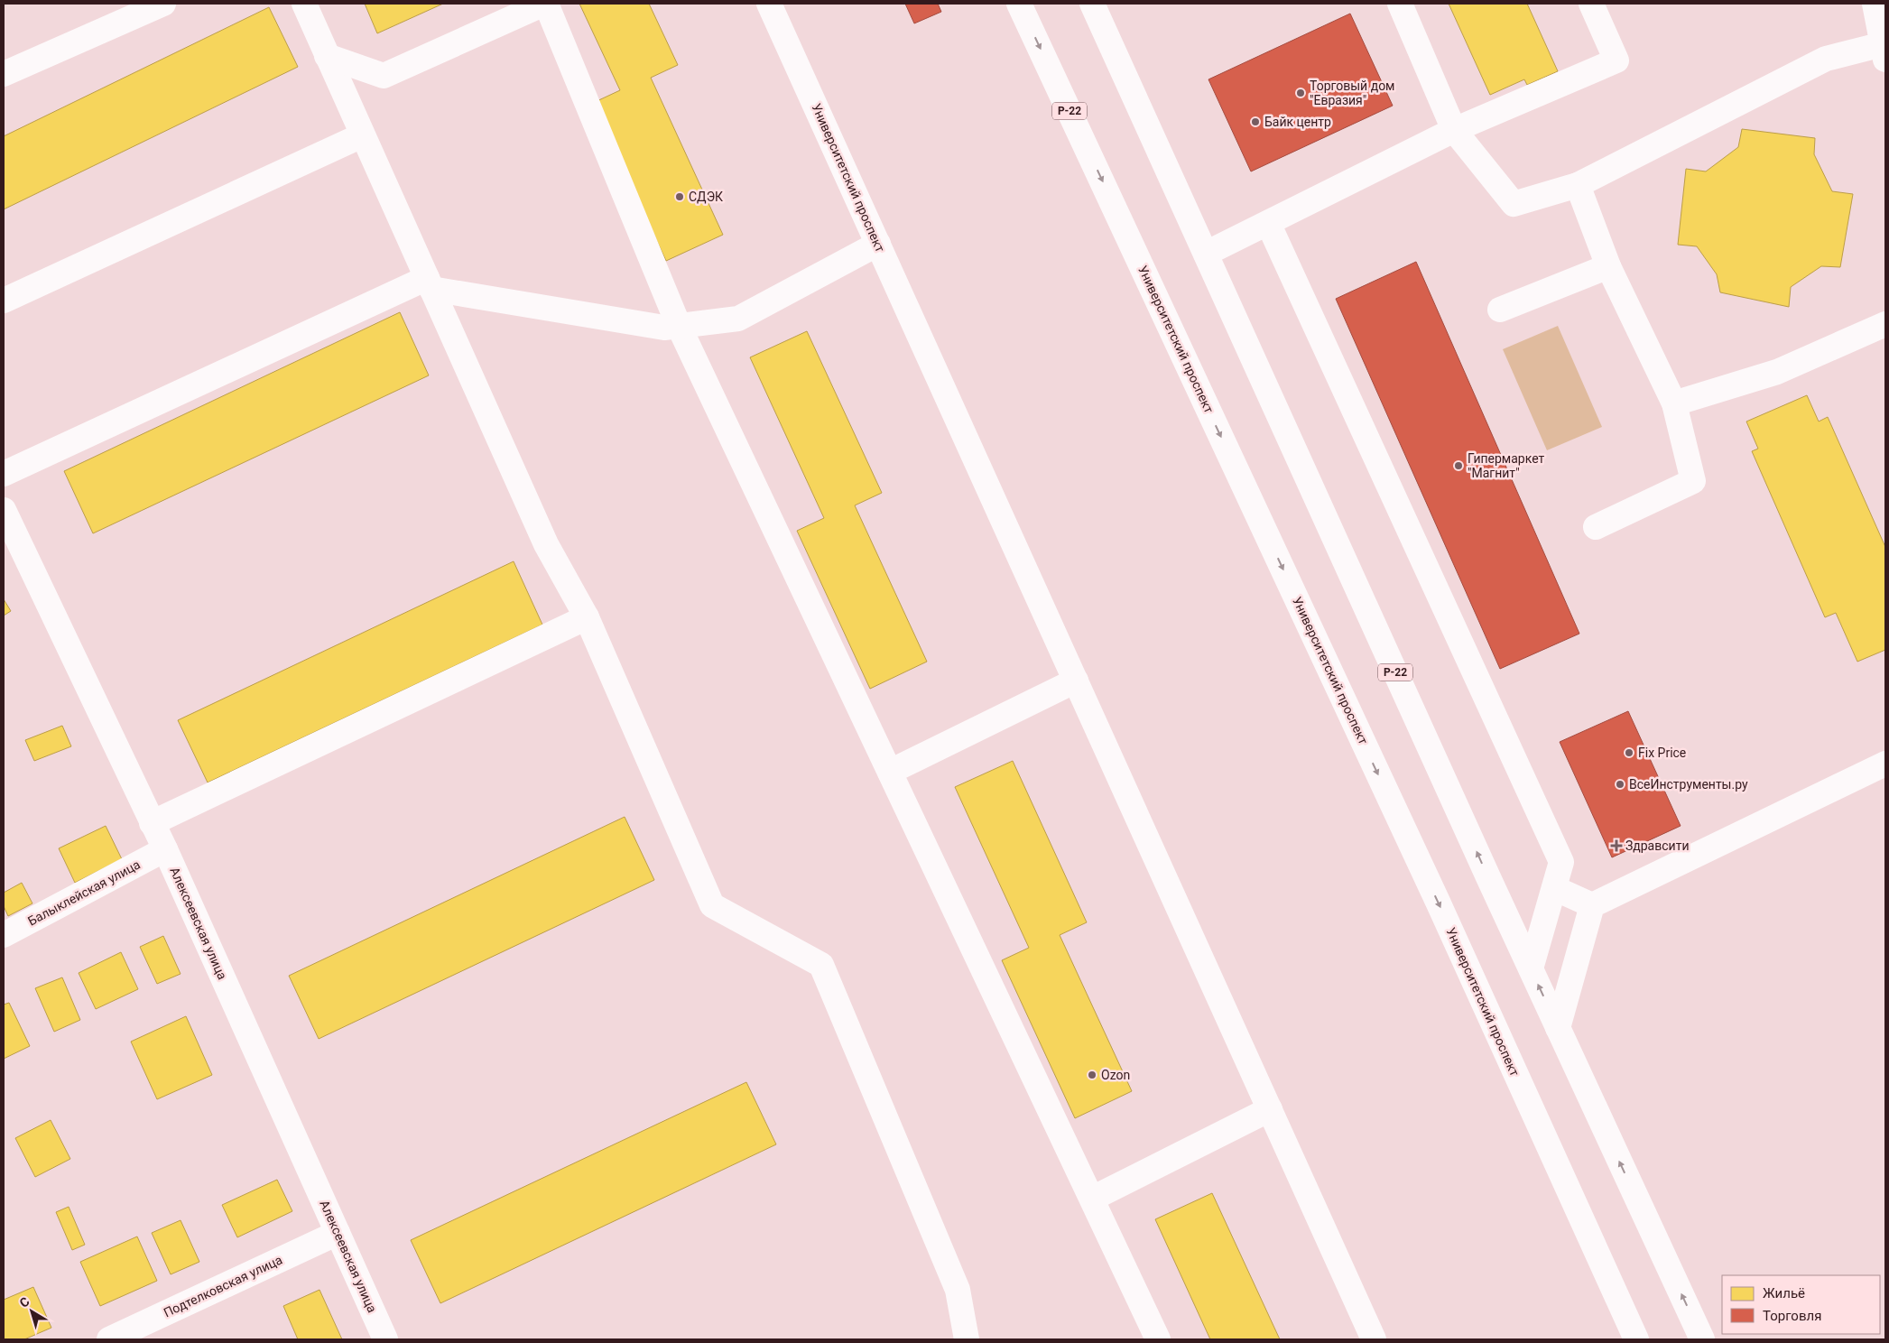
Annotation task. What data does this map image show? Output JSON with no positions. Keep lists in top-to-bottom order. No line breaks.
{"streets":{"main road":["Р-22","Университетский проспект","Балыклейская улица","Алексеевская улица","Подтелковская улица"]},"crossings":[["Балыклейская улица","Алексеевская улица"],["Алексеевская улица","Подтелковская улица"]],"places":{"other":["Торговый дом \"Евразия\"","Байк центр","СДЭК","Гипермаркет \"Магнит\"","Fix Price","ВсеИнструменты.ру","Ozon"],"health":["Здравсити"]},"legend":["Жильё","Торговля"],"north":"top left"}
